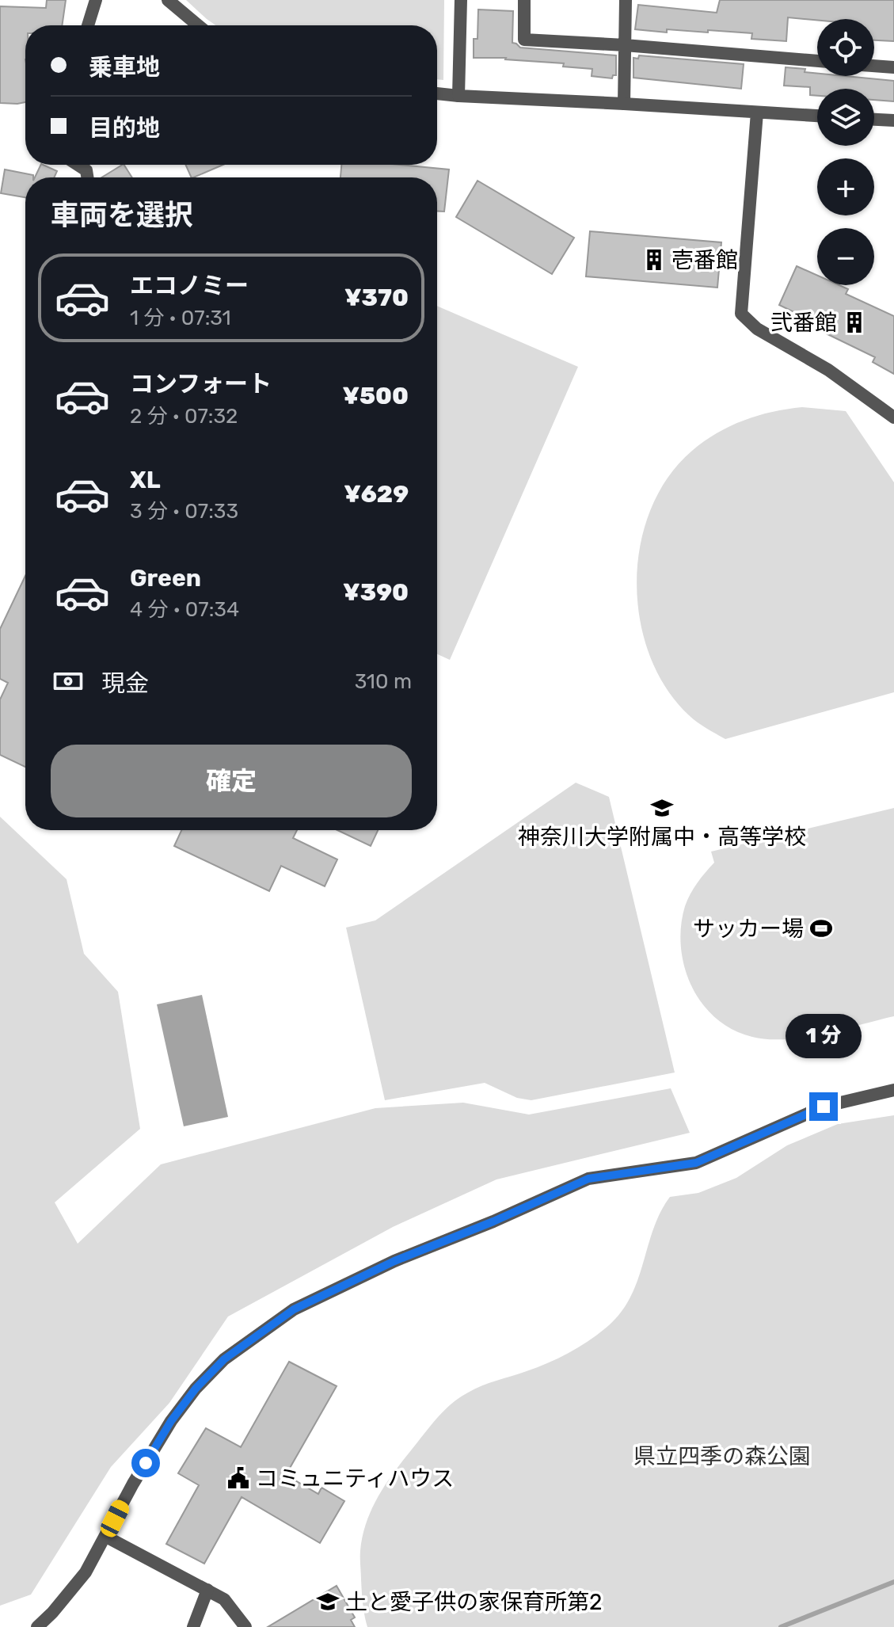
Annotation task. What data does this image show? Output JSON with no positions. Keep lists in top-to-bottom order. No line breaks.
{"parks":["県立四季の森公園"],"places":{"building":["壱番館","弐番館"],"school or university":["神奈川大学附属中・高等学校","土と愛子供の家保育所第2"],"sports":["サッカー場"],"public building":["コミュニティハウス"]},"page":{"map_buttons":["+","−"],"banner":["乗車地","目的地"],"heading":"車両を選択","list":[{"name":"エコノミー","note":"1 分 · 07:31","value":"¥370"},{"name":"コンフォート","note":"2 分 · 07:32","value":"¥500"},{"name":"XL","note":"3 分 · 07:33","value":"¥629"},{"name":"Green","note":"4 分 · 07:34","value":"¥390"}],"pay":["現金","310 m"],"buttons":"確定","bubble":"1 分"}}
